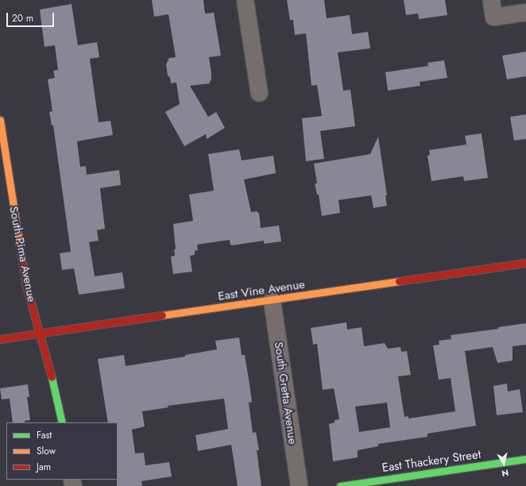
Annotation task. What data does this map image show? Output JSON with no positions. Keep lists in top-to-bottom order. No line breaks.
{"streets":{"street":["South Pima Avenue","East Vine Avenue","South Gretta Avenue","East Thackery Street"]},"crossings":[["South Pima Avenue","East Vine Avenue"],["East Vine Avenue","South Gretta Avenue"]],"legend":["Fast","Slow","Jam"],"scale_bar":"20 m","north":"bottom"}
